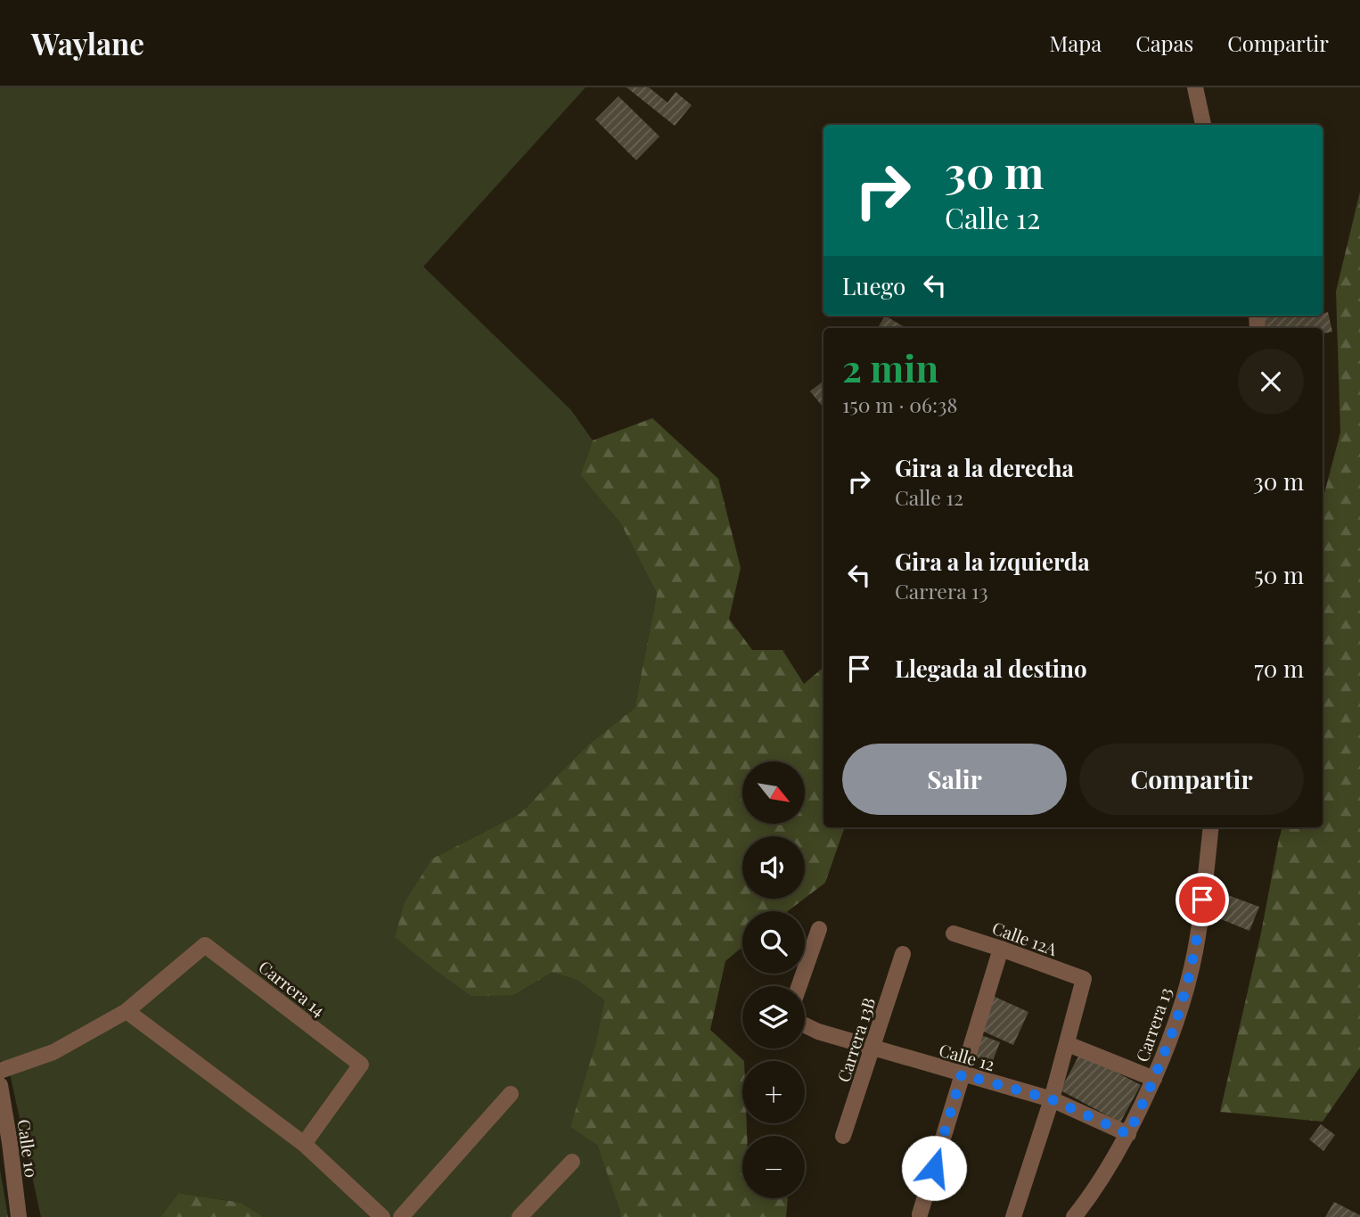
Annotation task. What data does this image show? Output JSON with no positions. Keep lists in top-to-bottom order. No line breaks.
{"streets":{"street":["Calle 12A","Carrera 14","Carrera 13","Carrera 13B","Calle 12","Calle 10"]},"crossings":[["Carrera 13","Calle 12"],["Carrera 13B","Calle 12"]],"north":"bottom right","page":{"header":"Waylane","nav":["Mapa","Capas","Compartir"],"turn":["30 m","Calle 12"],"then":"Luego","heading":["2 min","150 m · 06:38"],"list":[{"name":"Gira a la derecha","note":"Calle 12","value":"30 m"},{"name":"Gira a la izquierda","note":"Carrera 13","value":"50 m"},{"name":"Llegada al destino","value":"70 m"}],"buttons":["Salir","Compartir"],"map_buttons":["+","−"]}}
